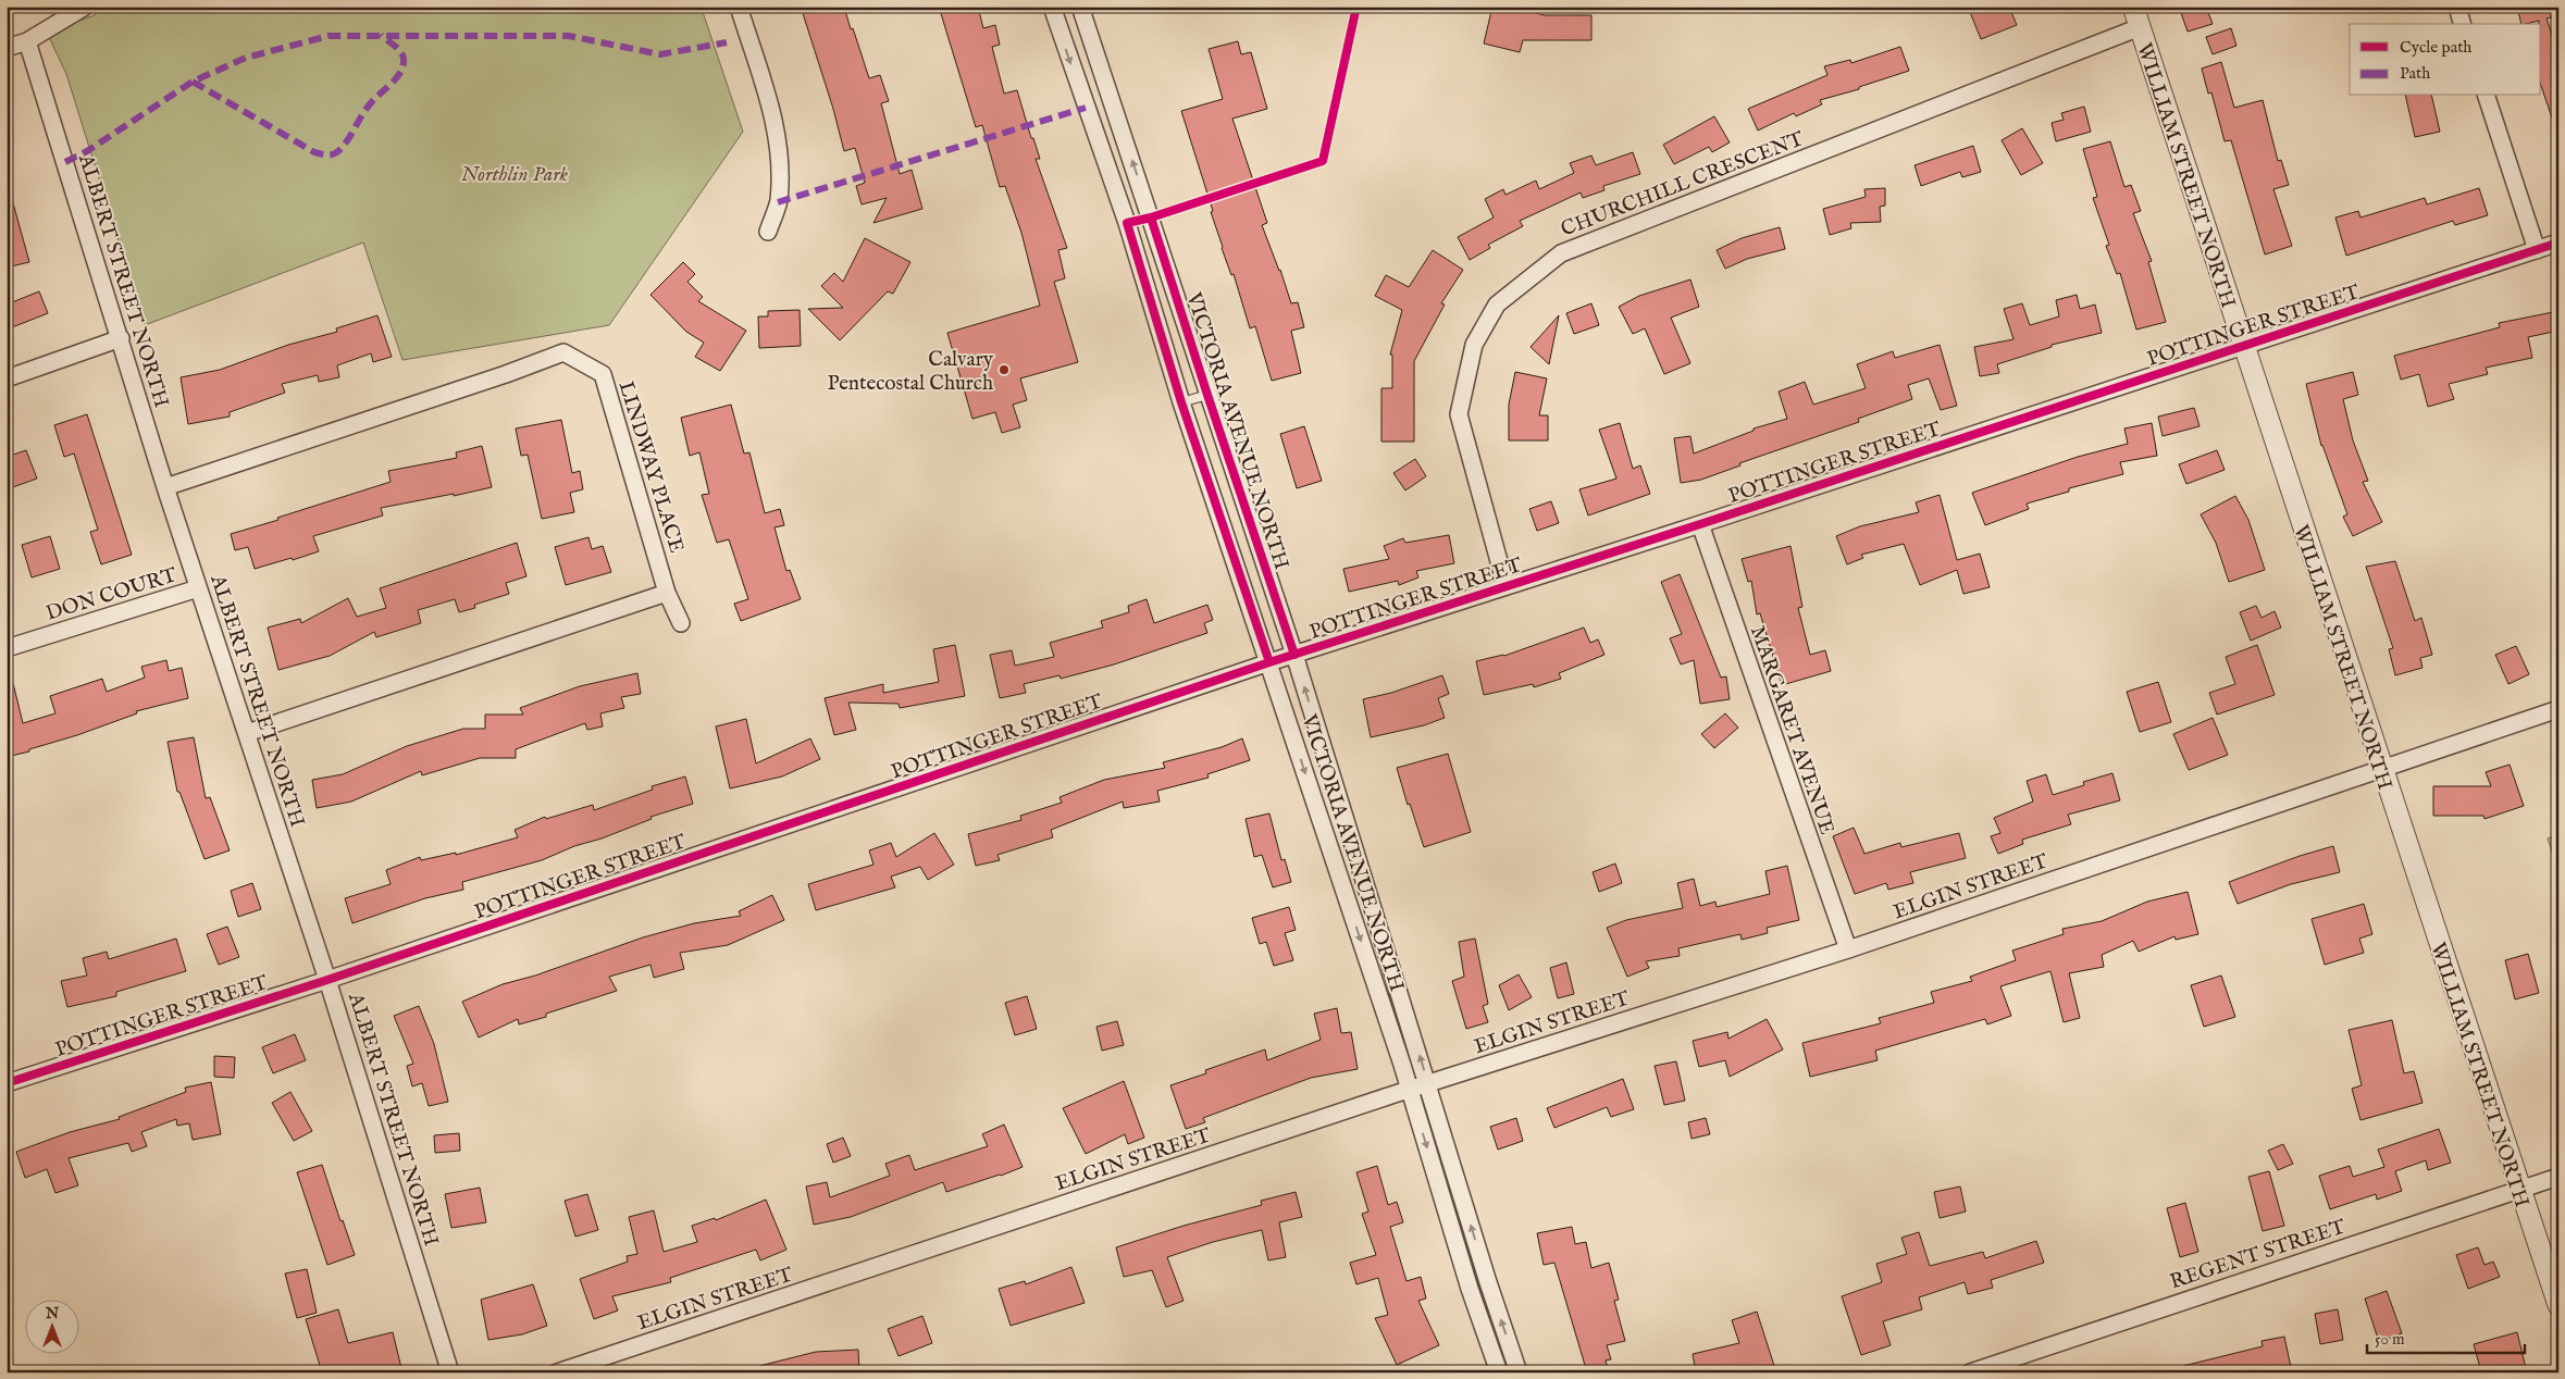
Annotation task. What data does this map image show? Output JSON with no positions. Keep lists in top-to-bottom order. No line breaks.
{"streets":{"street":["WILLIAM STREET NORTH","CHURCHILL CRESCENT","ALBERT STREET NORTH","POTTINGER STREET","VICTORIA AVENUE NORTH","LINDWAY PLACE","DON COURT","MARGARET AVENUE","ELGIN STREET","REGENT STREET"]},"crossings":[["WILLIAM STREET NORTH","CHURCHILL CRESCENT"],["WILLIAM STREET NORTH","POTTINGER STREET"],["WILLIAM STREET NORTH","ELGIN STREET"],["WILLIAM STREET NORTH","REGENT STREET"],["CHURCHILL CRESCENT","POTTINGER STREET"],["ALBERT STREET NORTH","POTTINGER STREET"],["ALBERT STREET NORTH","LINDWAY PLACE"],["ALBERT STREET NORTH","DON COURT"],["POTTINGER STREET","VICTORIA AVENUE NORTH"],["POTTINGER STREET","MARGARET AVENUE"],["VICTORIA AVENUE NORTH","ELGIN STREET"],["MARGARET AVENUE","ELGIN STREET"]],"parks":["Northlin Park"],"places":["Calvary Pentecostal Church"],"legend":["Cycle path","Path"],"scale_bar":"50 m","north":"top"}
